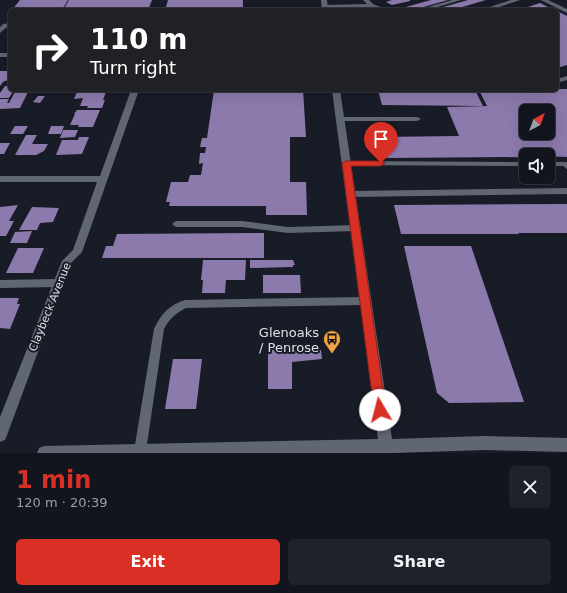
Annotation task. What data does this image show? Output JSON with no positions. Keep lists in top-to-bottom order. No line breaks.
{"streets":{"main road":["Claybeck Avenue"]},"places":{"bus stop":["Glenoaks / Penrose"]},"north":"top right","page":{"turn":["110 m","Turn right"],"heading":["1 min","120 m · 20:39"],"buttons":["Exit","Share"]}}
